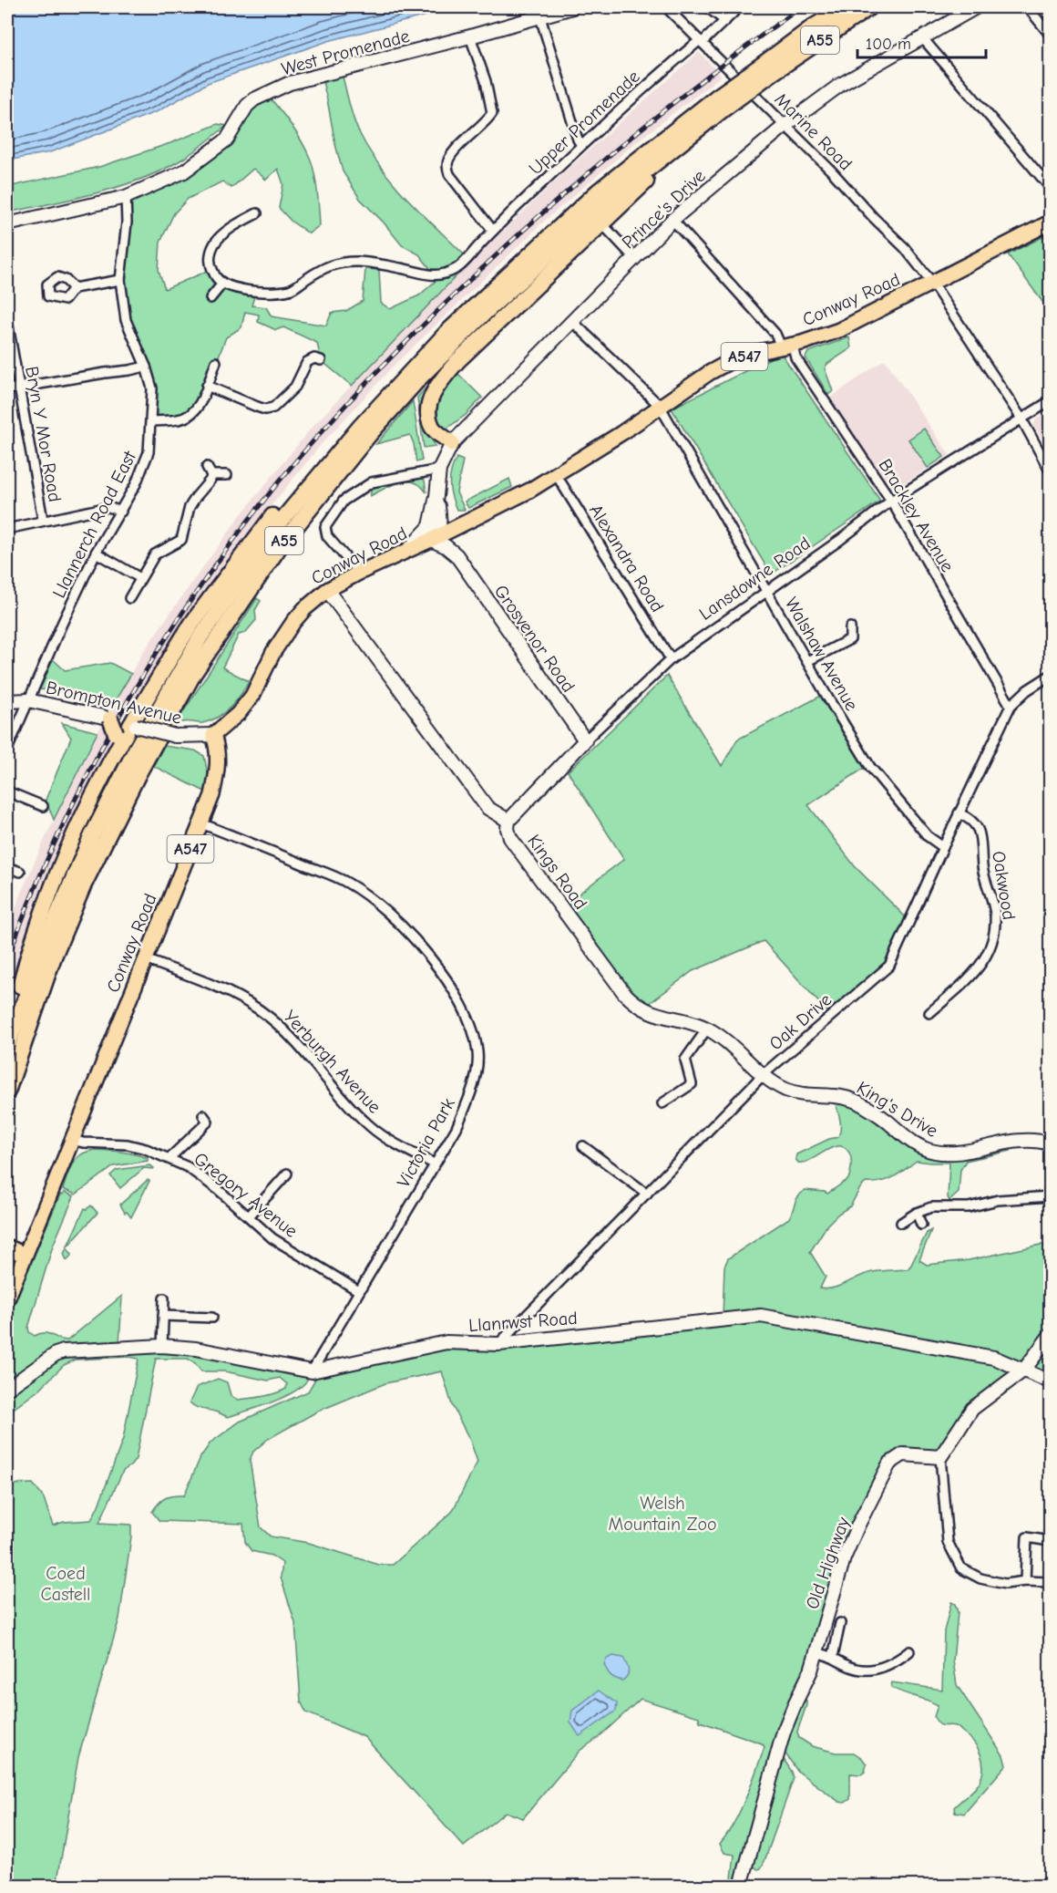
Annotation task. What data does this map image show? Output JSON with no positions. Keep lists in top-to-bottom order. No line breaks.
{"streets":{"highway":["A55"],"main road":["West Promenade","Prince's Drive","Conway Road","A547","Lansdowne Road","Grosvenor Road","Brompton Avenue","Kings Road","King's Drive","Llanrwst Road","Old Highway"],"street":["Upper Promenade","Marine Road","Bryn Y Mor Road","Brackley Avenue","Llannerch Road East","Alexandra Road","Walshaw Avenue","Oakwood","Oak Drive","Yerburgh Avenue","Victoria Park","Gregory Avenue"]},"crossings":[["West Promenade","Llannerch Road East"],["Upper Promenade","Marine Road"],["Marine Road","Prince's Drive"],["Marine Road","Conway Road"],["Marine Road","Lansdowne Road"],["Prince's Drive","Conway Road"],["Prince's Drive","Brackley Avenue"],["Prince's Drive","Grosvenor Road"],["Prince's Drive","Walshaw Avenue"],["Conway Road","Brackley Avenue"],["Conway Road","Alexandra Road"],["Conway Road","Grosvenor Road"],["Conway Road","Walshaw Avenue"],["Conway Road","Brompton Avenue"],["Conway Road","Kings Road"],["Conway Road","Yerburgh Avenue"],["Conway Road","Victoria Park"],["Conway Road","Gregory Avenue"],["Brackley Avenue","Lansdowne Road"],["Brackley Avenue","Oak Drive"],["Llannerch Road East","Brompton Avenue"],["Alexandra Road","Lansdowne Road"],["Lansdowne Road","Grosvenor Road"],["Lansdowne Road","Walshaw Avenue"],["Lansdowne Road","Kings Road"],["Walshaw Avenue","Oak Drive"],["Kings Road","Oak Drive"],["Kings Road","King's Drive"],["Oakwood","Oak Drive"],["Oak Drive","King's Drive"],["Oak Drive","Llanrwst Road"],["Yerburgh Avenue","Victoria Park"],["Victoria Park","Gregory Avenue"],["Victoria Park","Llanrwst Road"]],"parks":["Welsh Mountain Zoo","Coed Castell"],"scale_bar":"100 m"}
